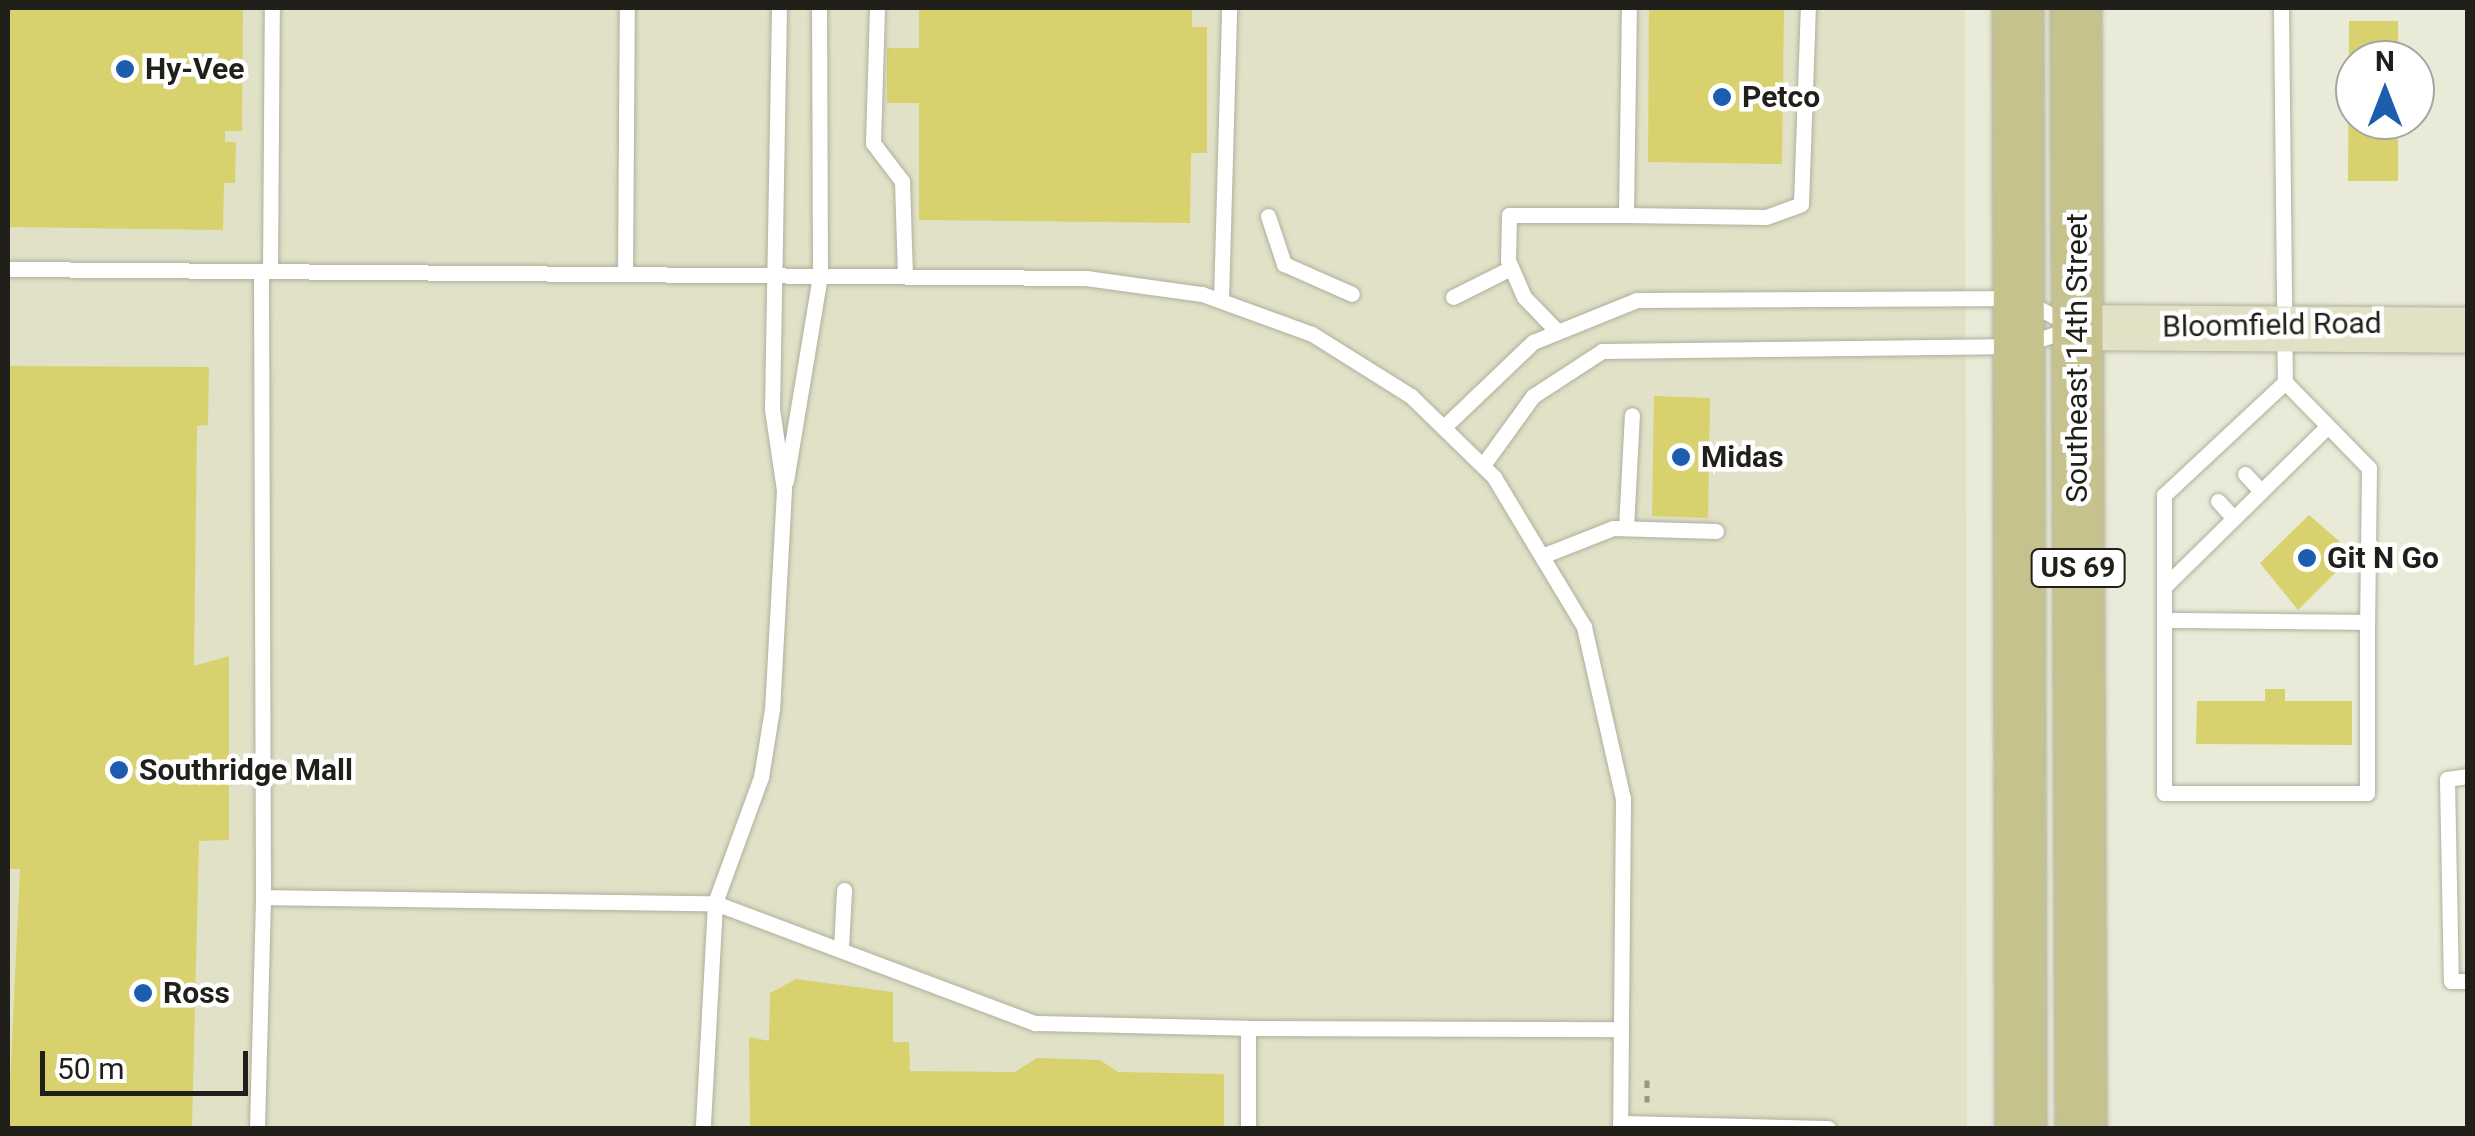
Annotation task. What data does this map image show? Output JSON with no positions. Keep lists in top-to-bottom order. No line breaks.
{"streets":{"main road":["Southeast 14th Street","US 69"],"street":["Bloomfield Road"]},"crossings":[["Bloomfield Road","Southeast 14th Street"]],"places":["Hy-Vee","Petco","Midas","Git N Go","Southridge Mall","Ross"],"scale_bar":"50 m","north":"top"}
